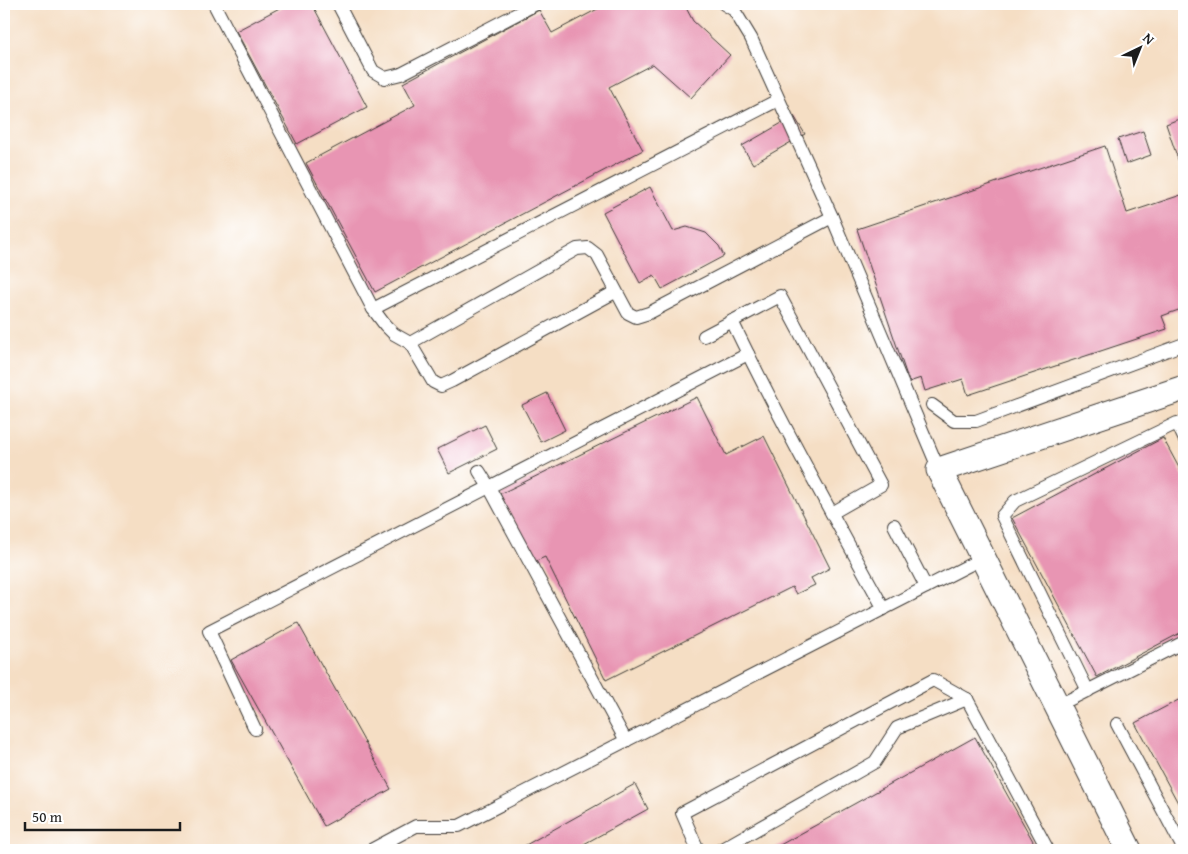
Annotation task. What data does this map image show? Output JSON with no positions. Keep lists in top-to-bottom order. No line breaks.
{"scale_bar":"50 m","north":"top right"}
